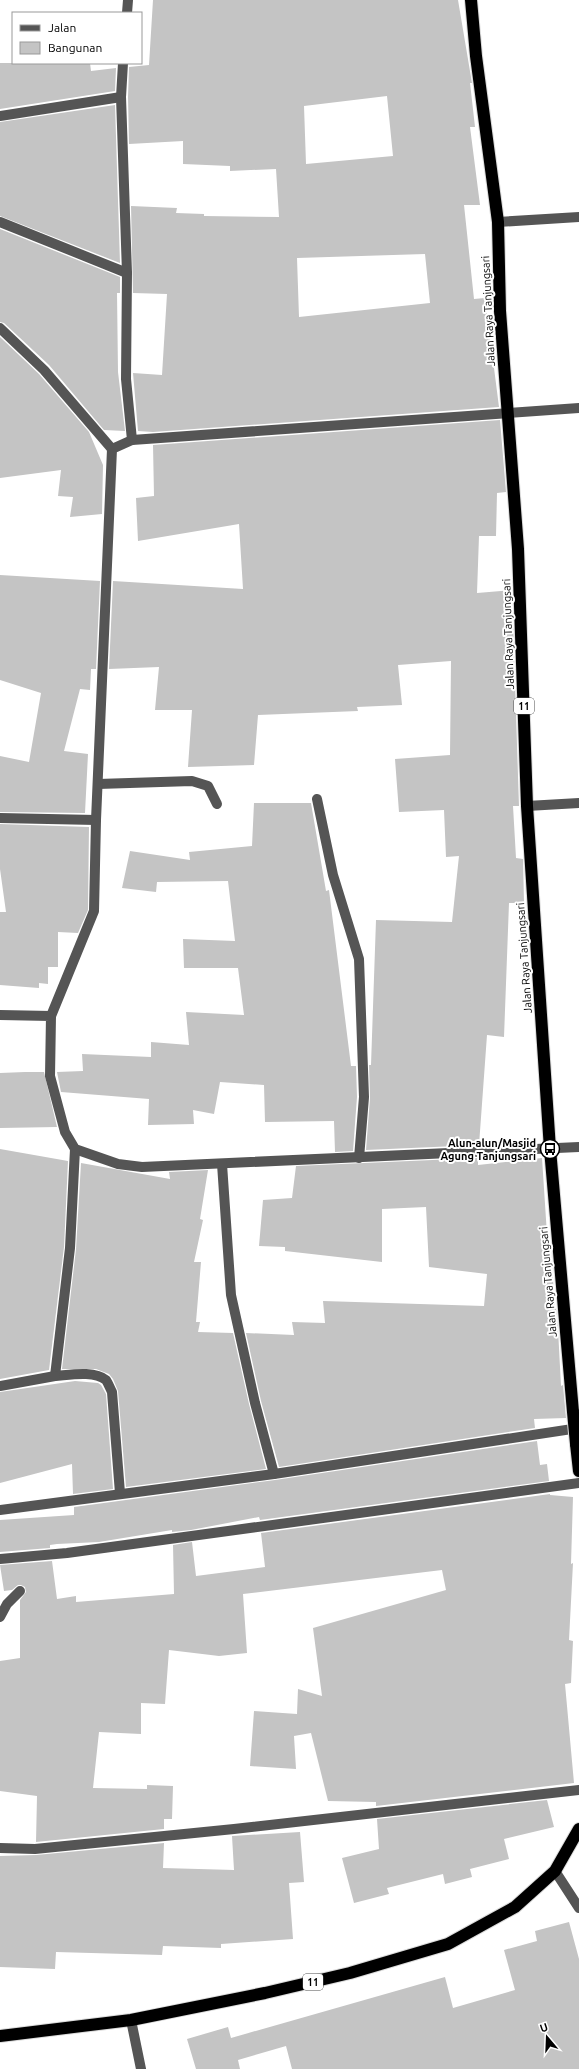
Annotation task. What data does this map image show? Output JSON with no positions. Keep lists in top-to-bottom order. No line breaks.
{"streets":{"highway":["Jalan Raya Tanjungsari","11"]},"places":{"bus stop":["Alun-alun/Masjid Agung Tanjungsari"]},"legend":["Jalan","Bangunan"],"north":"top"}
